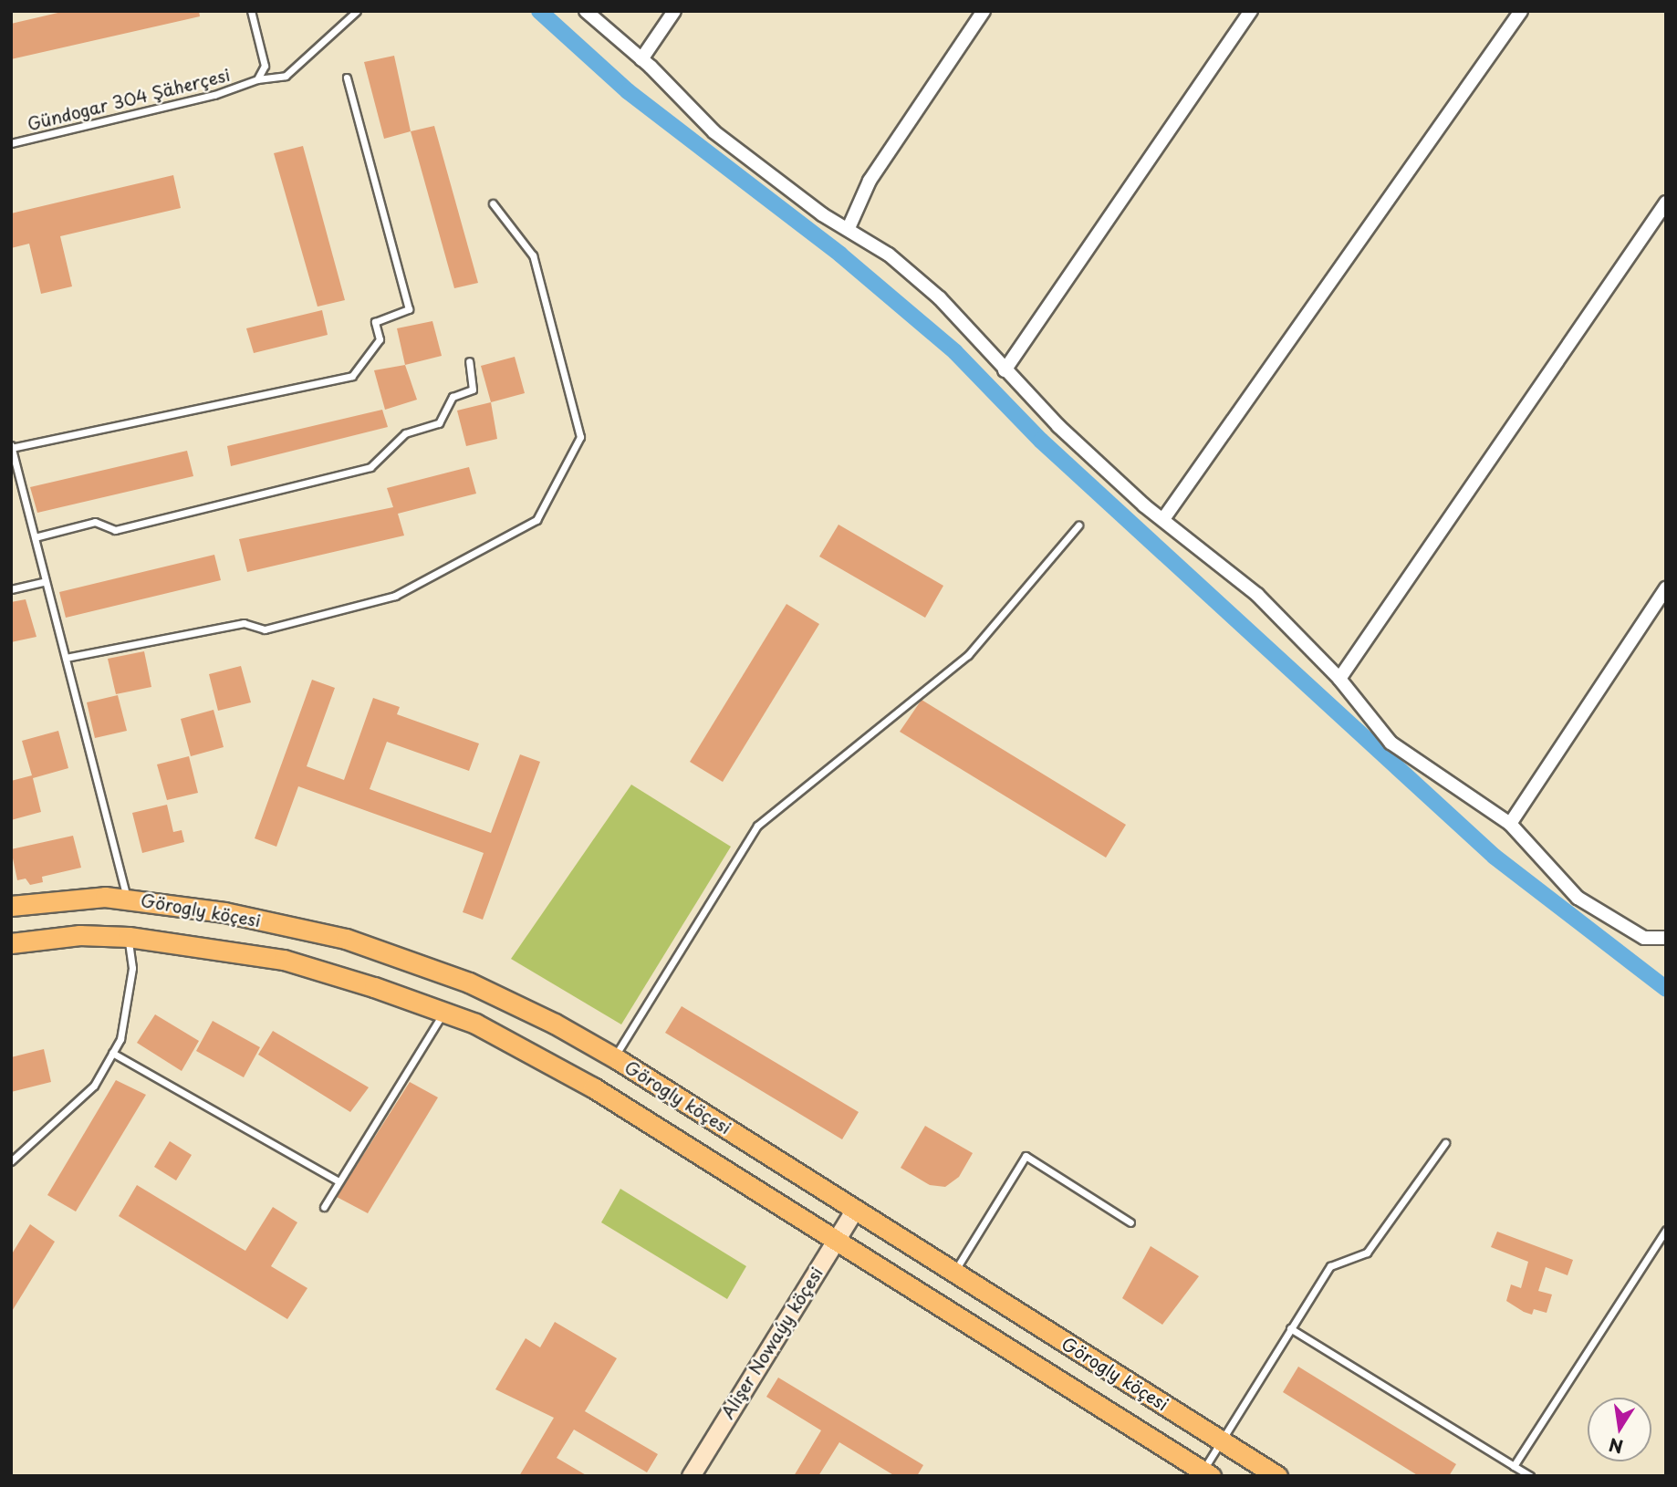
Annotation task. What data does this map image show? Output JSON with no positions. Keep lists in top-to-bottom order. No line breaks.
{"streets":{"main road":["Görogly köçesi"],"street":["Alişer Nowaýy köçesi"],"lane":["Gündogar 304 Şäherçesi"]},"crossings":[["Görogly köçesi","Alişer Nowaýy köçesi"]],"north":"bottom"}
